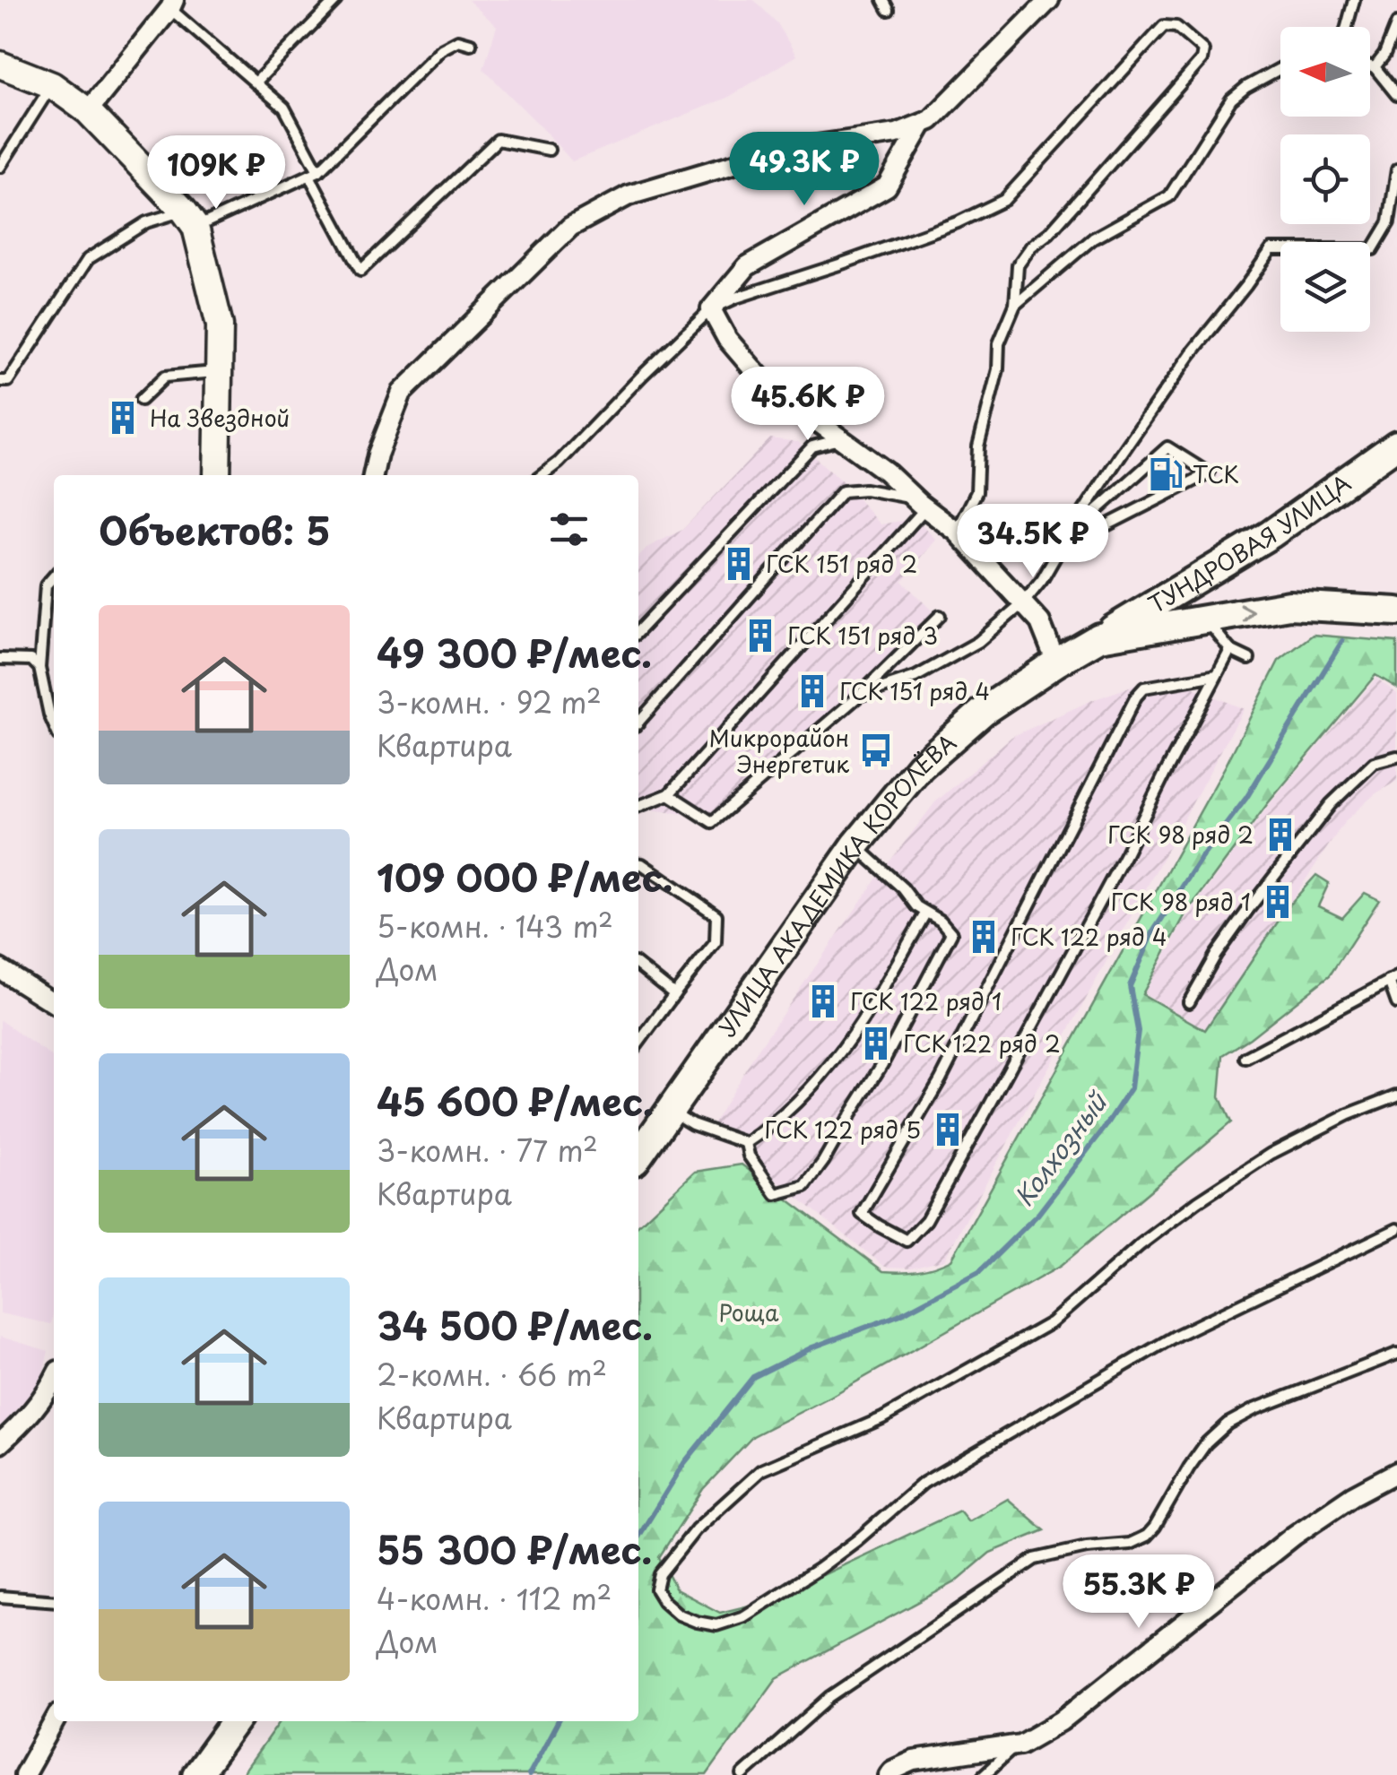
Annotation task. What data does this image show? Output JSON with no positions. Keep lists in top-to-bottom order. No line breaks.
{"streets":{"main road":["ТУНДРОВАЯ УЛИЦА","УЛИЦА АКАДЕМИКА КОРОЛЁВА"]},"crossings":[["ТУНДРОВАЯ УЛИЦА","УЛИЦА АКАДЕМИКА КОРОЛЁВА"]],"water":["Колхозный"],"parks":["Роща"],"places":{"building":["На Звездной","ГСК 151 ряд 2","ГСК 151 ряд 3","ГСК 151 ряд 4","ГСК 98 ряд 2","ГСК 98 ряд 1","ГСК 122 ряд 4","ГСК 122 ряд 1","ГСК 122 ряд 2","ГСК 122 ряд 5"],"fuel station":["ТСК"],"bus stop":["Микрорайон Энергетик"]},"north":"left","page":{"price":["49.3K ₽","109K ₽","45.6K ₽","34.5K ₽","55.3K ₽"],"heading":"Объектов: 5","list":[{"name":"49 300 ₽/мес.","note":"3-комн. · 92 m² · Квартира"},{"name":"109 000 ₽/мес.","note":"5-комн. · 143 m² · Дом"},{"name":"45 600 ₽/мес.","note":"3-комн. · 77 m² · Квартира"},{"name":"34 500 ₽/мес.","note":"2-комн. · 66 m² · Квартира"},{"name":"55 300 ₽/мес.","note":"4-комн. · 112 m² · Дом"}]}}
